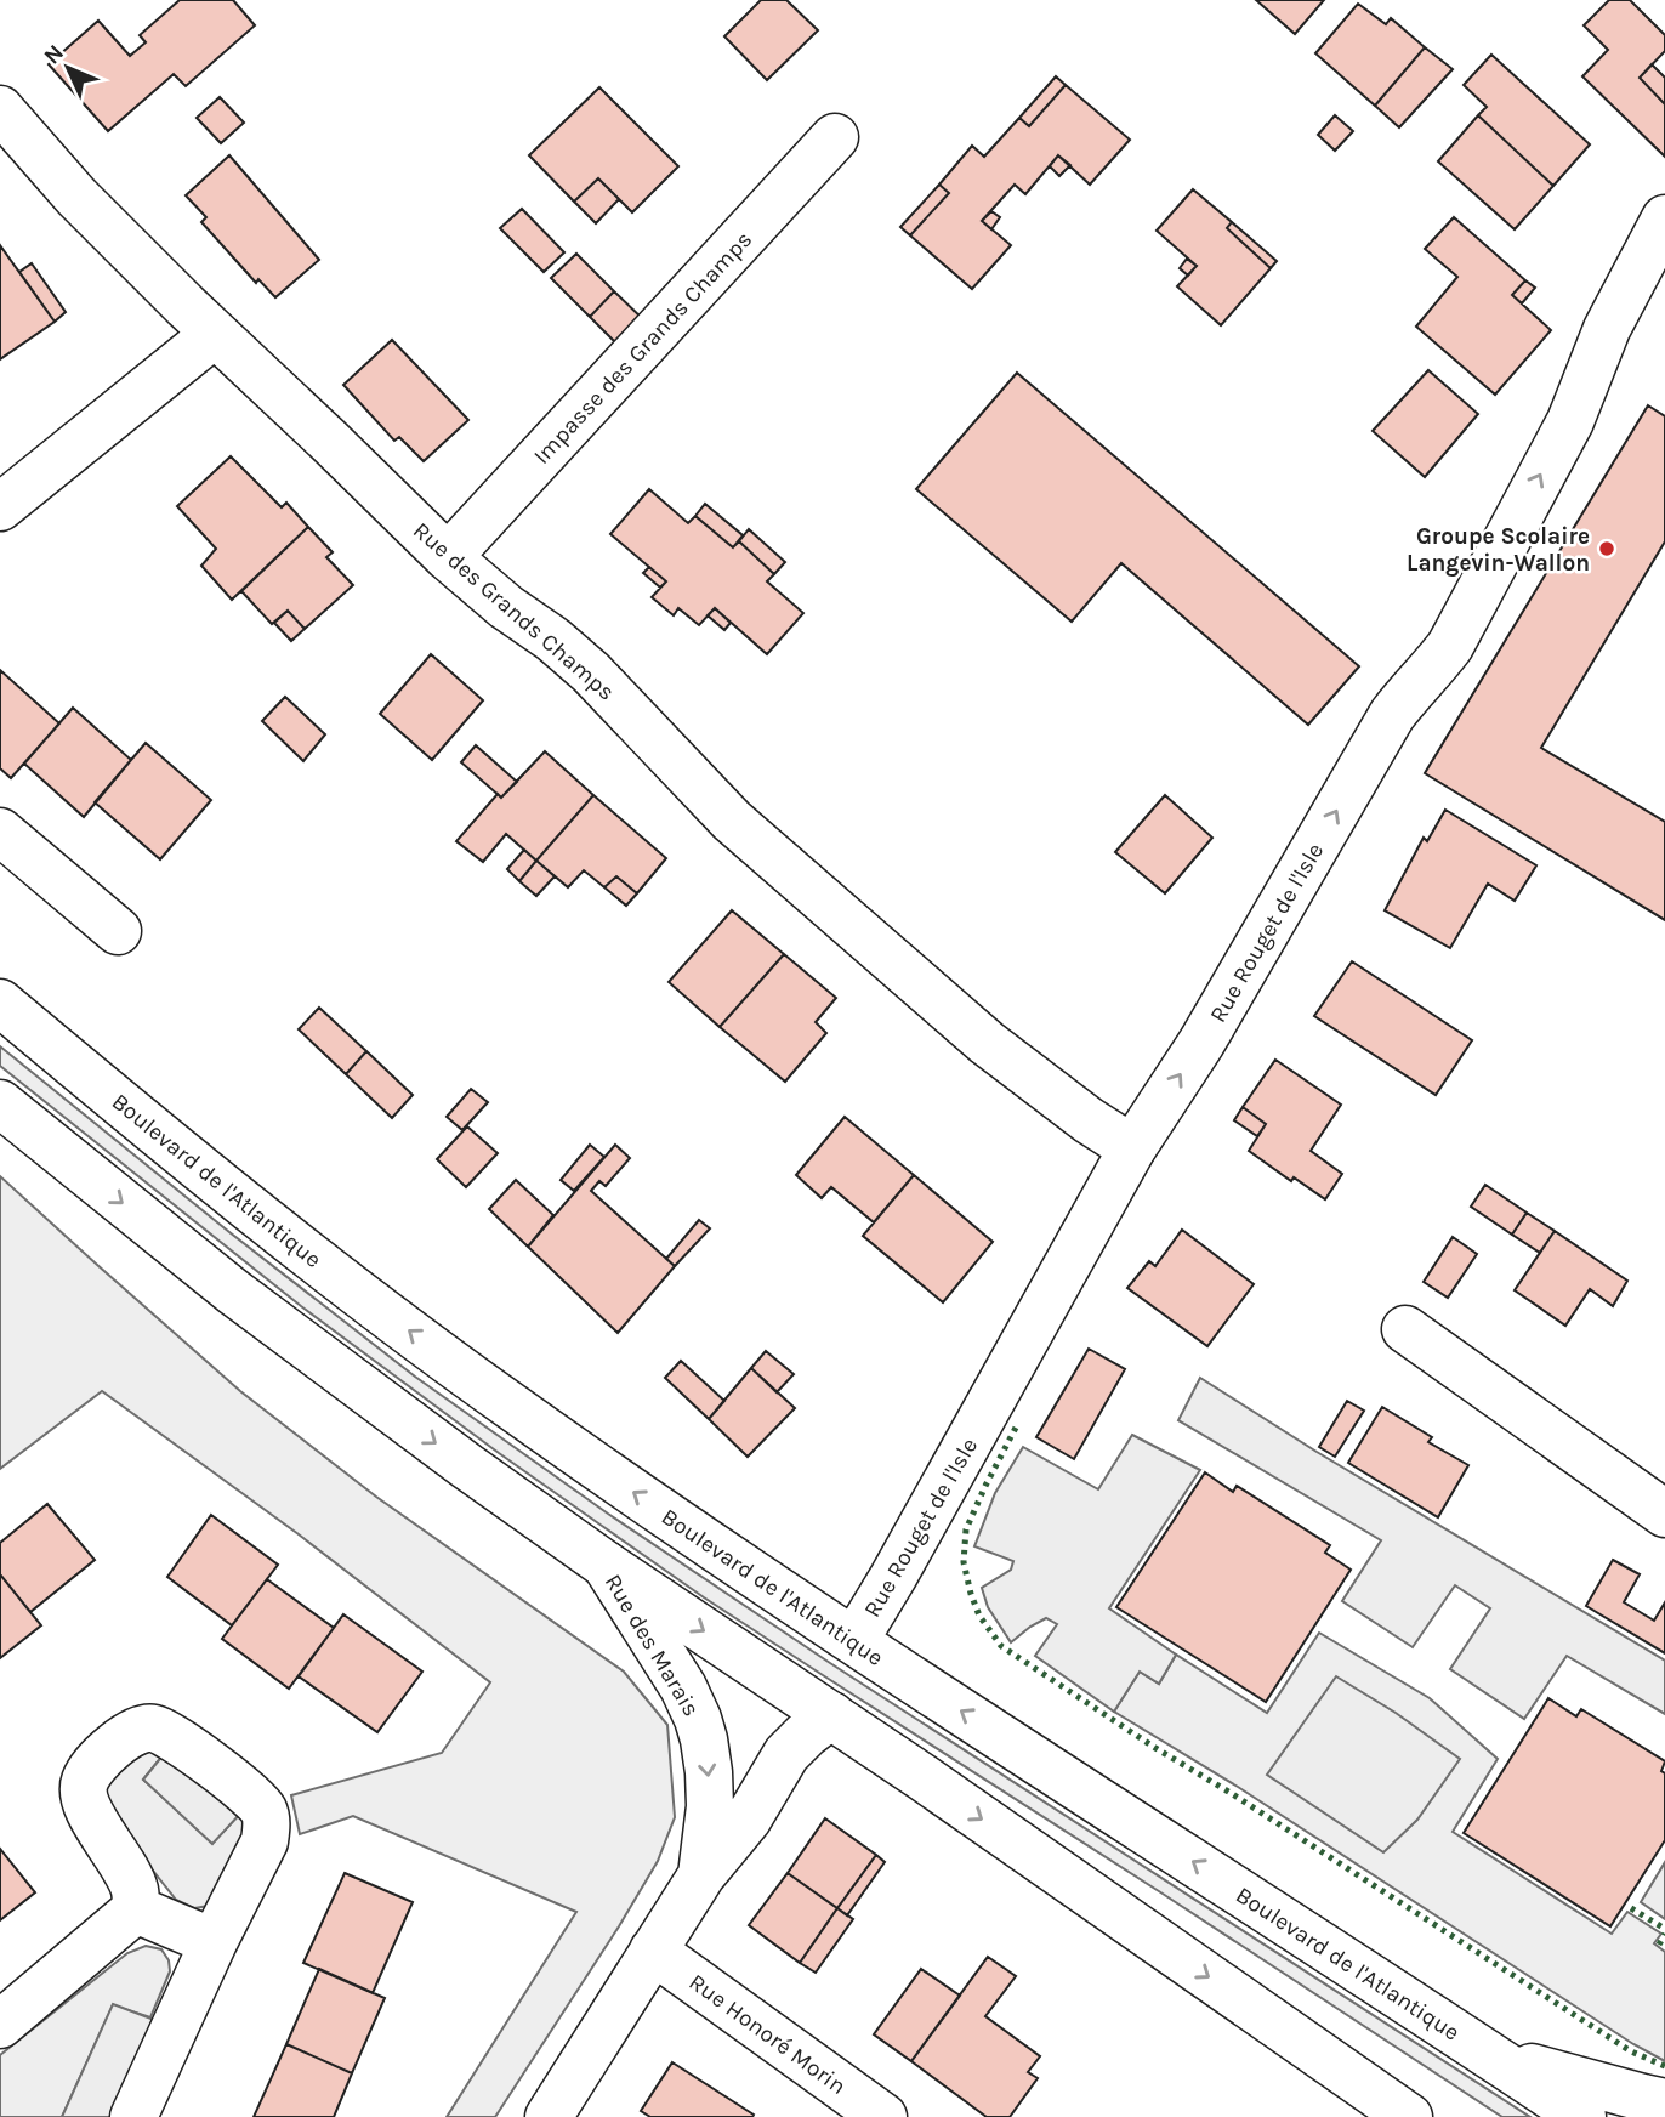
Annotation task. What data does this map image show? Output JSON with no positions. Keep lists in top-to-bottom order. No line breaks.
{"streets":{"street":["Impasse des Grands Champs","Rue des Grands Champs","Rue Rouget de l'Isle","Boulevard de l'Atlantique","Rue des Marais","Rue Honoré Morin"]},"crossings":[["Impasse des Grands Champs","Rue des Grands Champs"],["Rue des Grands Champs","Rue Rouget de l'Isle"],["Rue Rouget de l'Isle","Boulevard de l'Atlantique"],["Rue des Marais","Rue Honoré Morin"]],"one_way":["Rue Rouget de l'Isle","Rue des Marais"],"places":["Groupe Scolaire Langevin-Wallon"],"north":"top left"}
